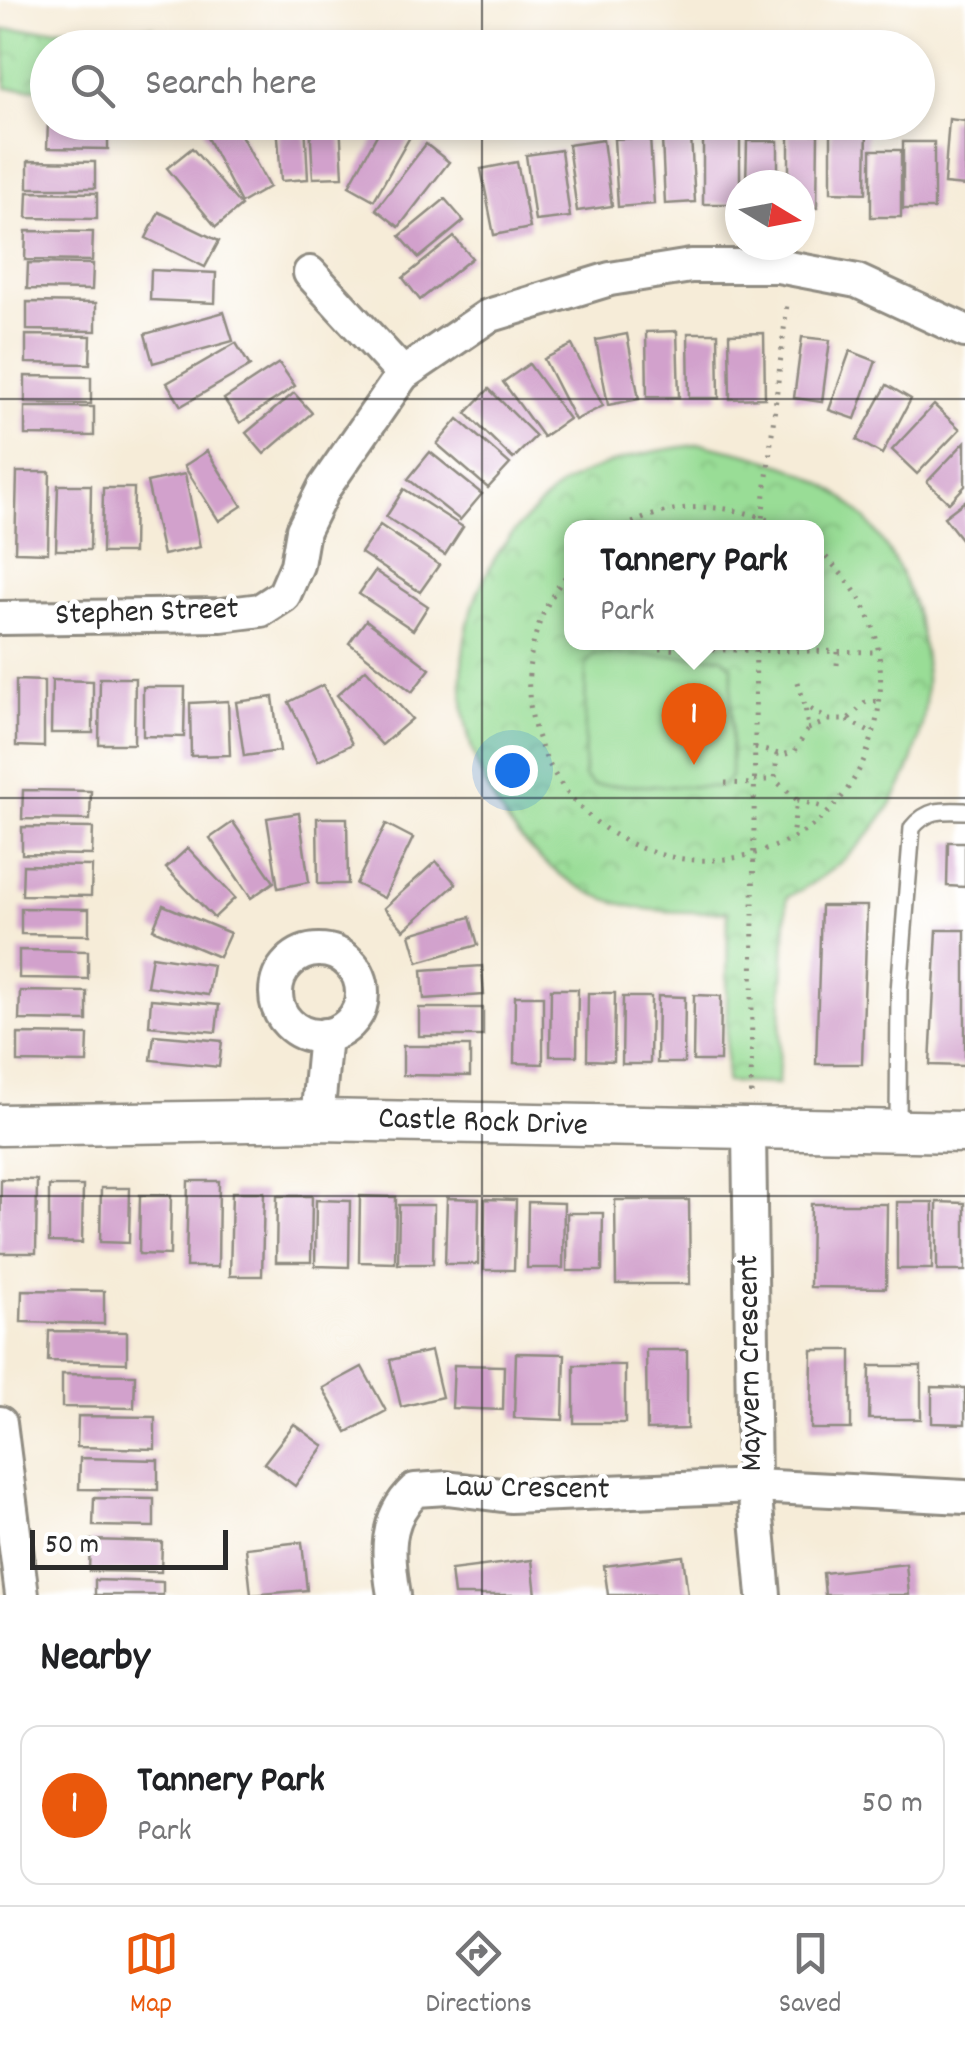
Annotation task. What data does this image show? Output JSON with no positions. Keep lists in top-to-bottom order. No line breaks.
{"streets":{"street":["Stephen Street","Castle Rock Drive","Mayvern Crescent","Law Crescent"]},"crossings":[["Castle Rock Drive","Mayvern Crescent"],["Mayvern Crescent","Law Crescent"]],"scale_bar":"50 m","north":"right","page":{"search":"Search here","popup":["Tannery Park","Park"],"pins":"1","scale":"50 m","heading":"Nearby","list":[{"mark":"1","name":"Tannery Park","note":"Park","value":"50 m"}],"nav":["Map","Directions","Saved"]}}
